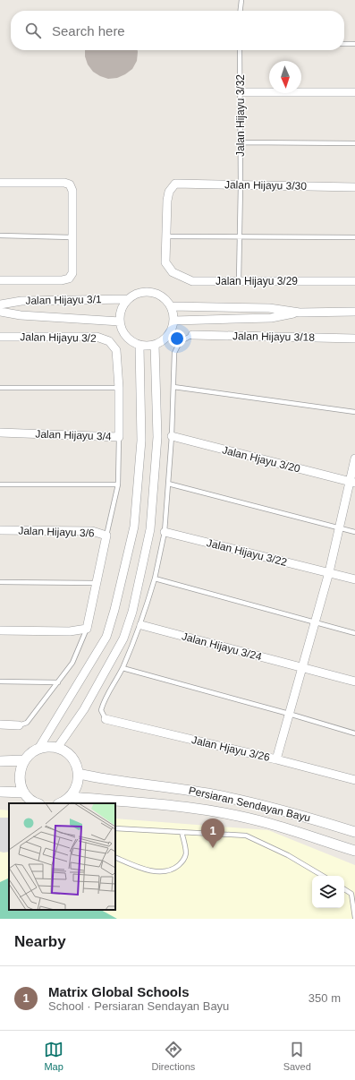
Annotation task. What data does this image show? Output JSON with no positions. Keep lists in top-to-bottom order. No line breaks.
{"streets":{"street":["Jalan Hijayu 3/30","Jalan Hijayu 3/29","Jalan Hijayu 3/1","Jalan Hijayu 3/18","Jalan Hijayu 3/2","Jalan Hijayu 3/4","Jalan Hjayu 3/20","Jalan Hijayu 3/6","Jalan Hijayu 3/22","Jalan Hijayu 3/24","Jalan Hjayu 3/26","Persiaran Sendayan Bayu"],"lane":["Jalan Hijayu 3/32"]},"crossings":[["Jalan Hijayu 3/32","Jalan Hijayu 3/30"],["Jalan Hijayu 3/32","Jalan Hijayu 3/29"],["Jalan Hijayu 3/30","Jalan Hijayu 3/29"],["Jalan Hijayu 3/2","Jalan Hijayu 3/4"]],"north":"bottom","page":{"search":"Search here","pins":"1","heading":"Nearby","list":[{"mark":"1","name":"Matrix Global Schools","note":"School · Persiaran Sendayan Bayu","value":"350 m"}],"nav":["Map","Directions","Saved"]}}
